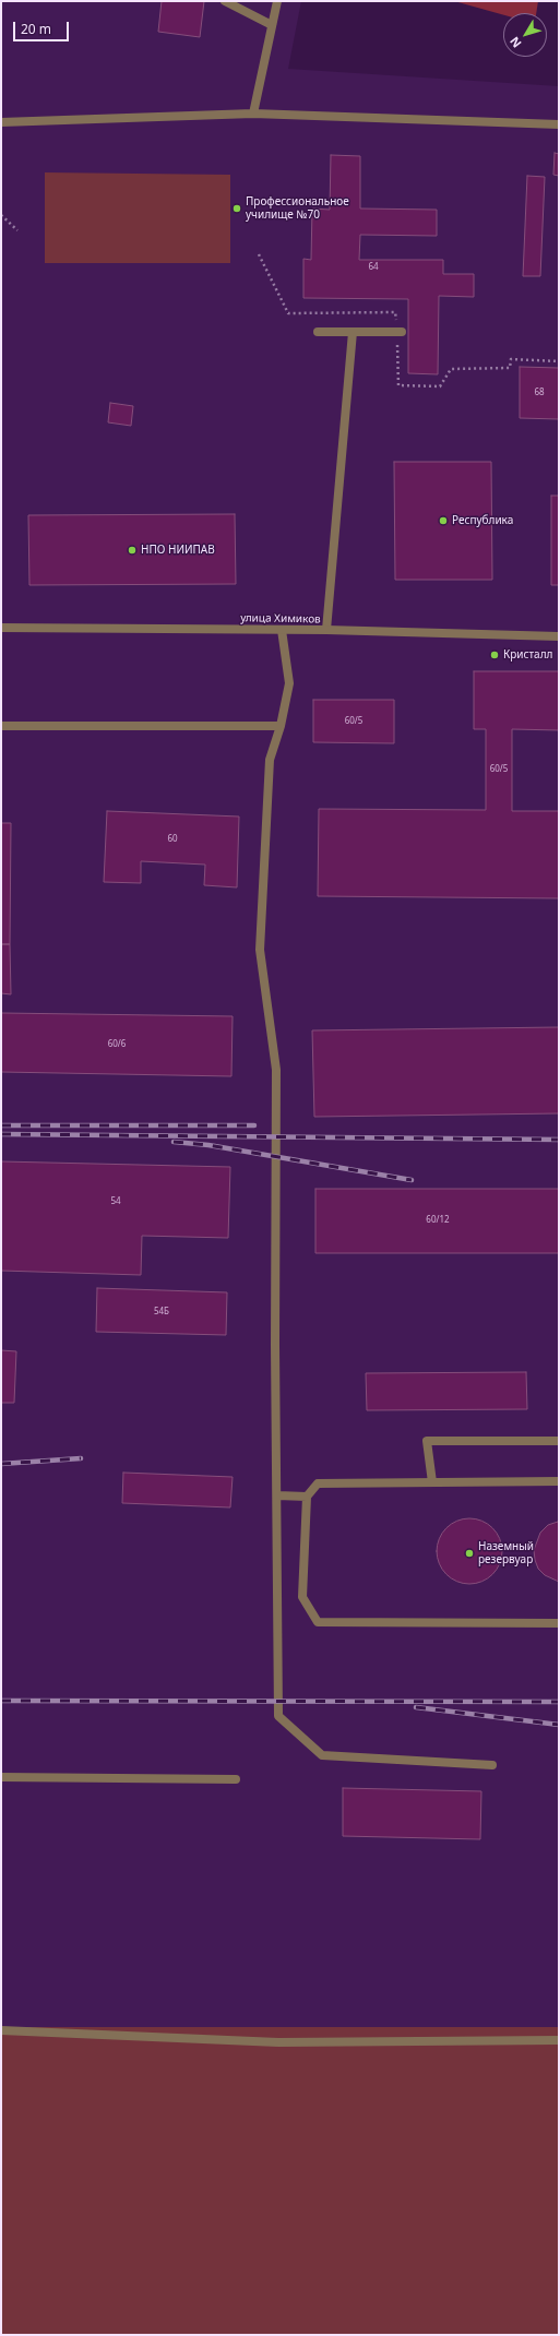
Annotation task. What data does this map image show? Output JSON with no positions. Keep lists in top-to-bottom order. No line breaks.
{"streets":{"street":["улица Химиков"]},"places":["Профессиональное училище №70","Республика","НПО НИИПАВ","Кристалл","Наземный резервуар"],"house_numbers":["64","68","60/5","60/5","60","60/6","54","60/12","54Б"],"scale_bar":"20 m","north":"bottom left"}
